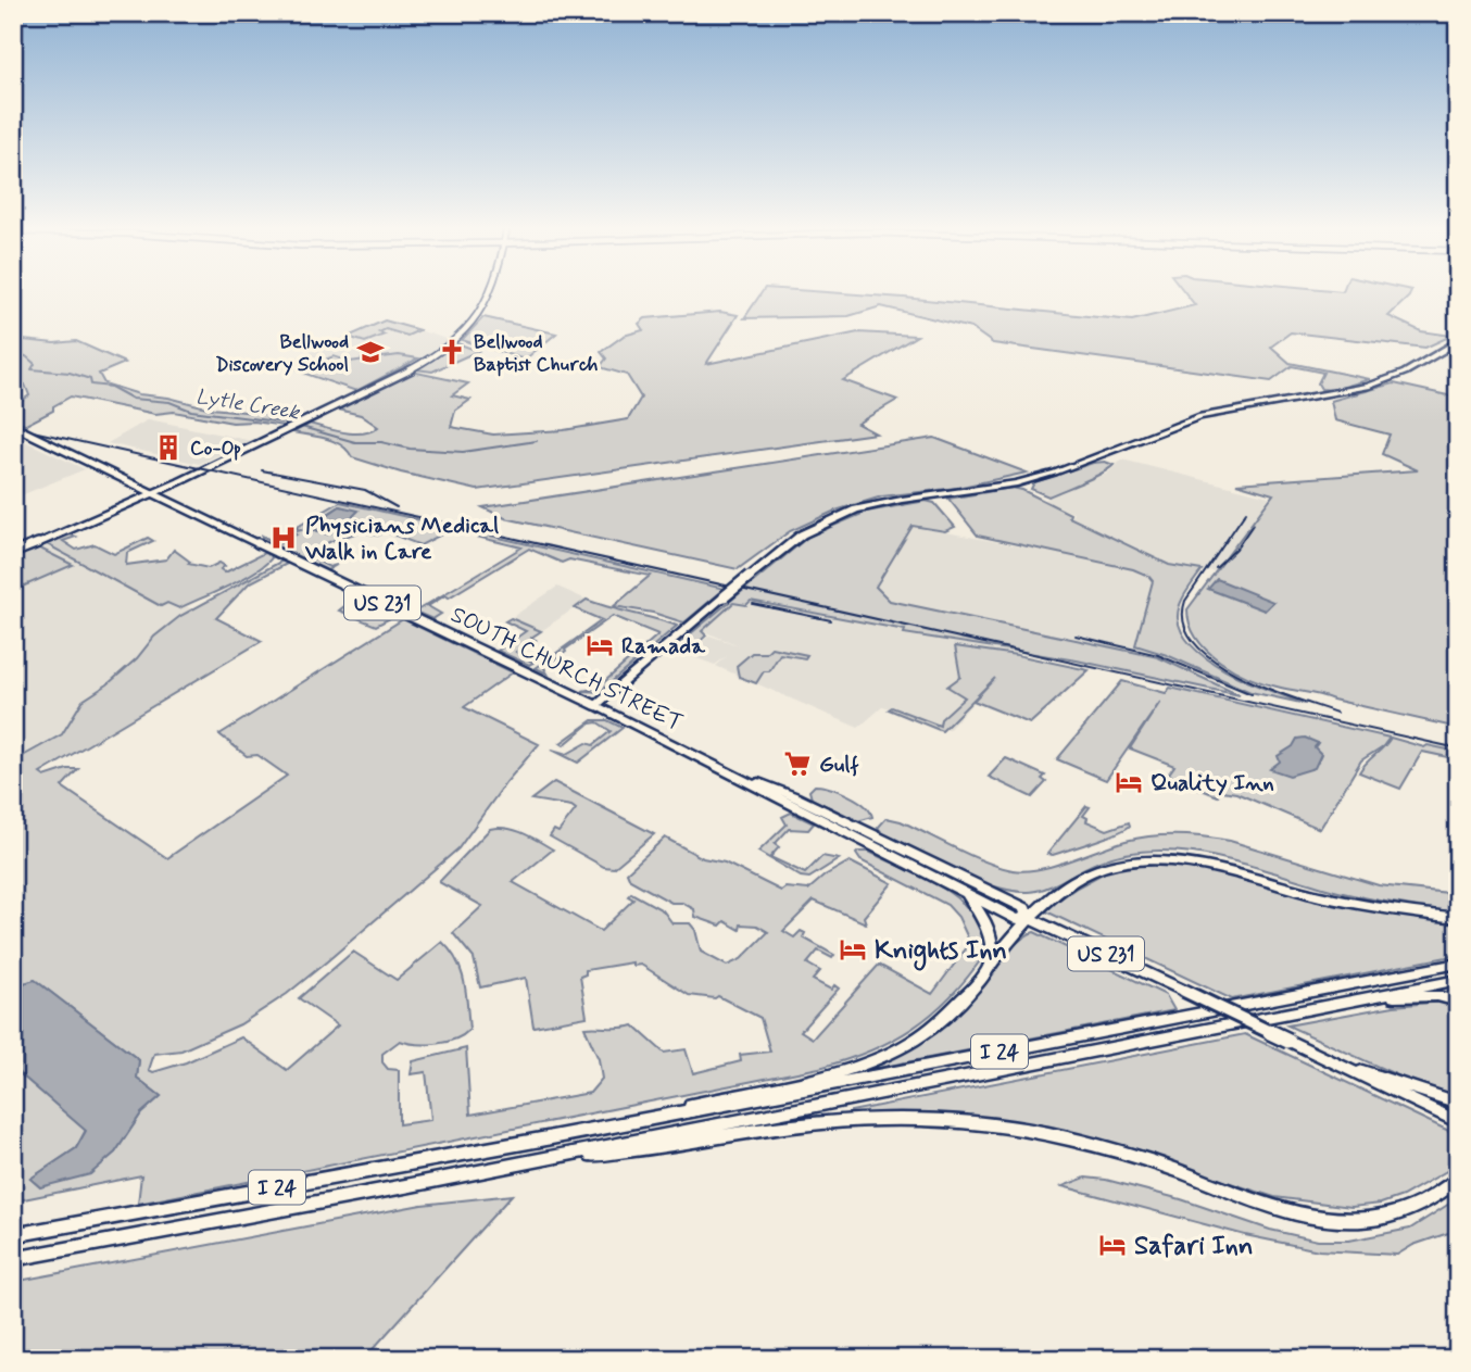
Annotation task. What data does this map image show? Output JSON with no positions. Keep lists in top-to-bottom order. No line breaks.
{"streets":{"highway":["US 231","SOUTH CHURCH STREET","I 24"]},"water":["Lytle Creek"],"places":{"school or university":["Bellwood Discovery School"],"church":["Bellwood Baptist Church"],"building":["Co-Op"],"hospital":["Physicians Medical Walk in Care"],"hotel":["Ramada","Quality Inn","Knights Inn","Safari Inn"],"supermarket":["Gulf"]}}
